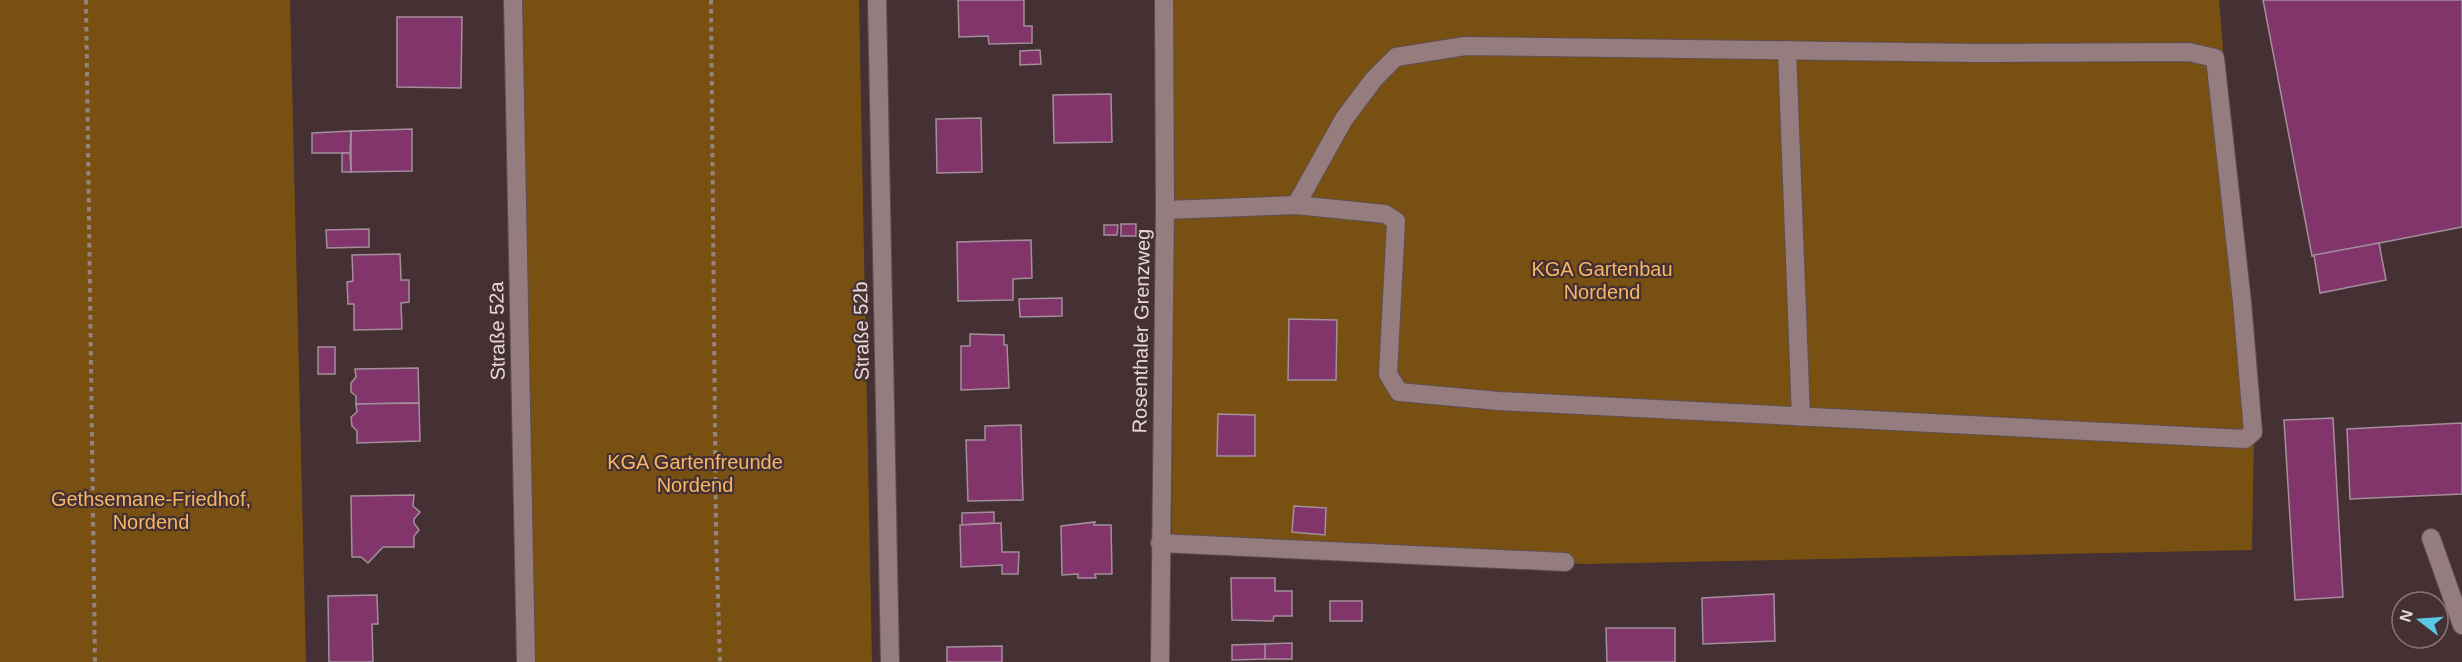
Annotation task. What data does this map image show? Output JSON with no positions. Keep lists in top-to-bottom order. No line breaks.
{"streets":{"street":["Straße 52a","Straße 52b","Rosenthaler Grenzweg"]},"parks":["KGA Gartenbau Nordend","KGA Gartenfreunde Nordend","Gethsemane-Friedhof, Nordend"],"north":"left"}
